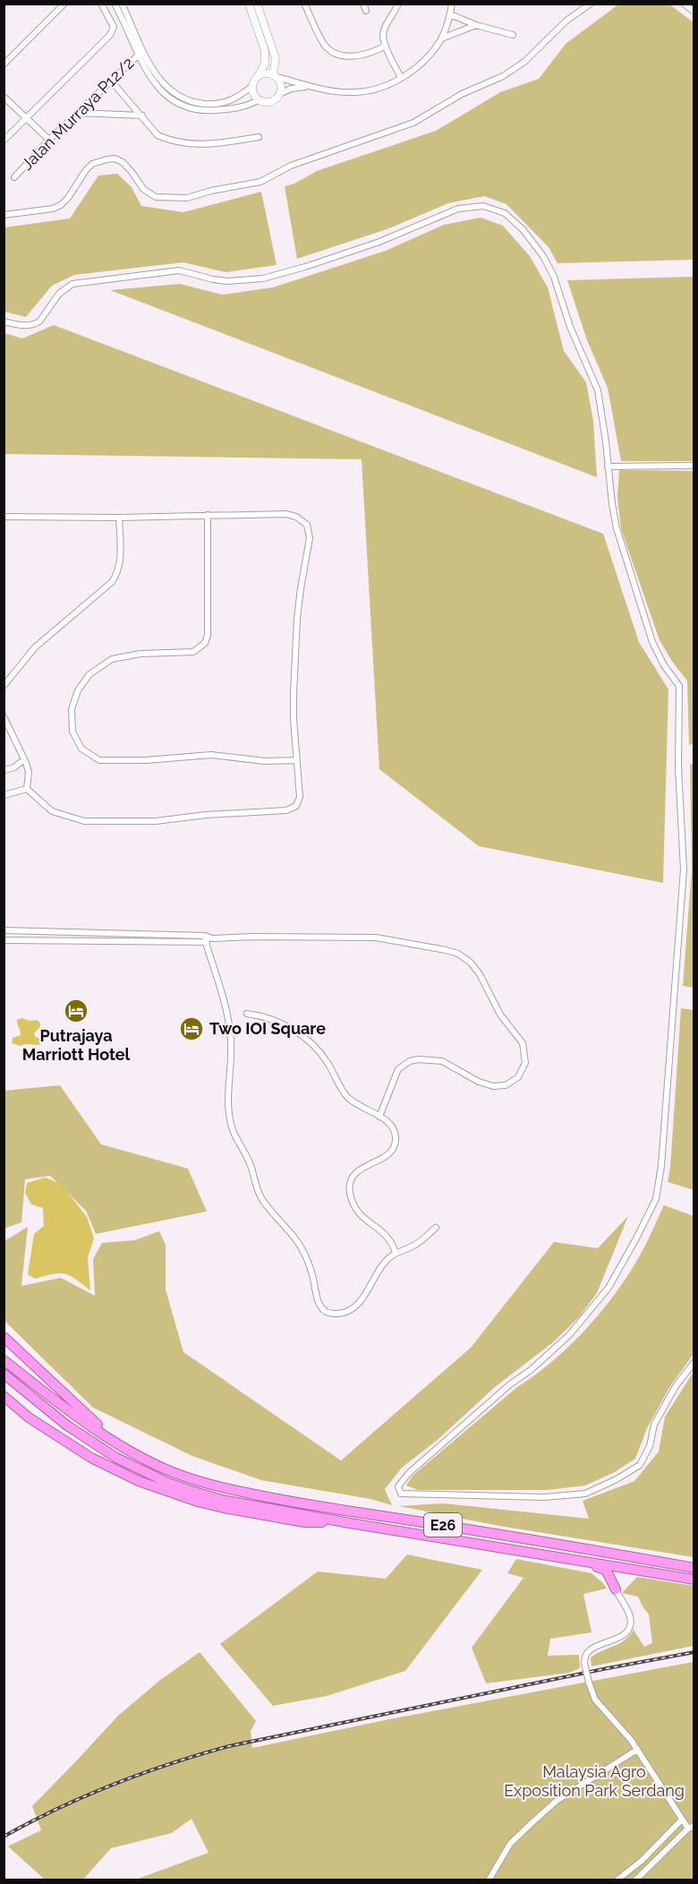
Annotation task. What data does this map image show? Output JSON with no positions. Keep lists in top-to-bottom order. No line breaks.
{"streets":{"highway":["E26"],"street":["Jalan Murraya P12/2"]},"parks":["Malaysia Agro Exposition Park Serdang"],"places":{"hotel":["Putrajaya Marriott Hotel","Two IOI Square"]}}
